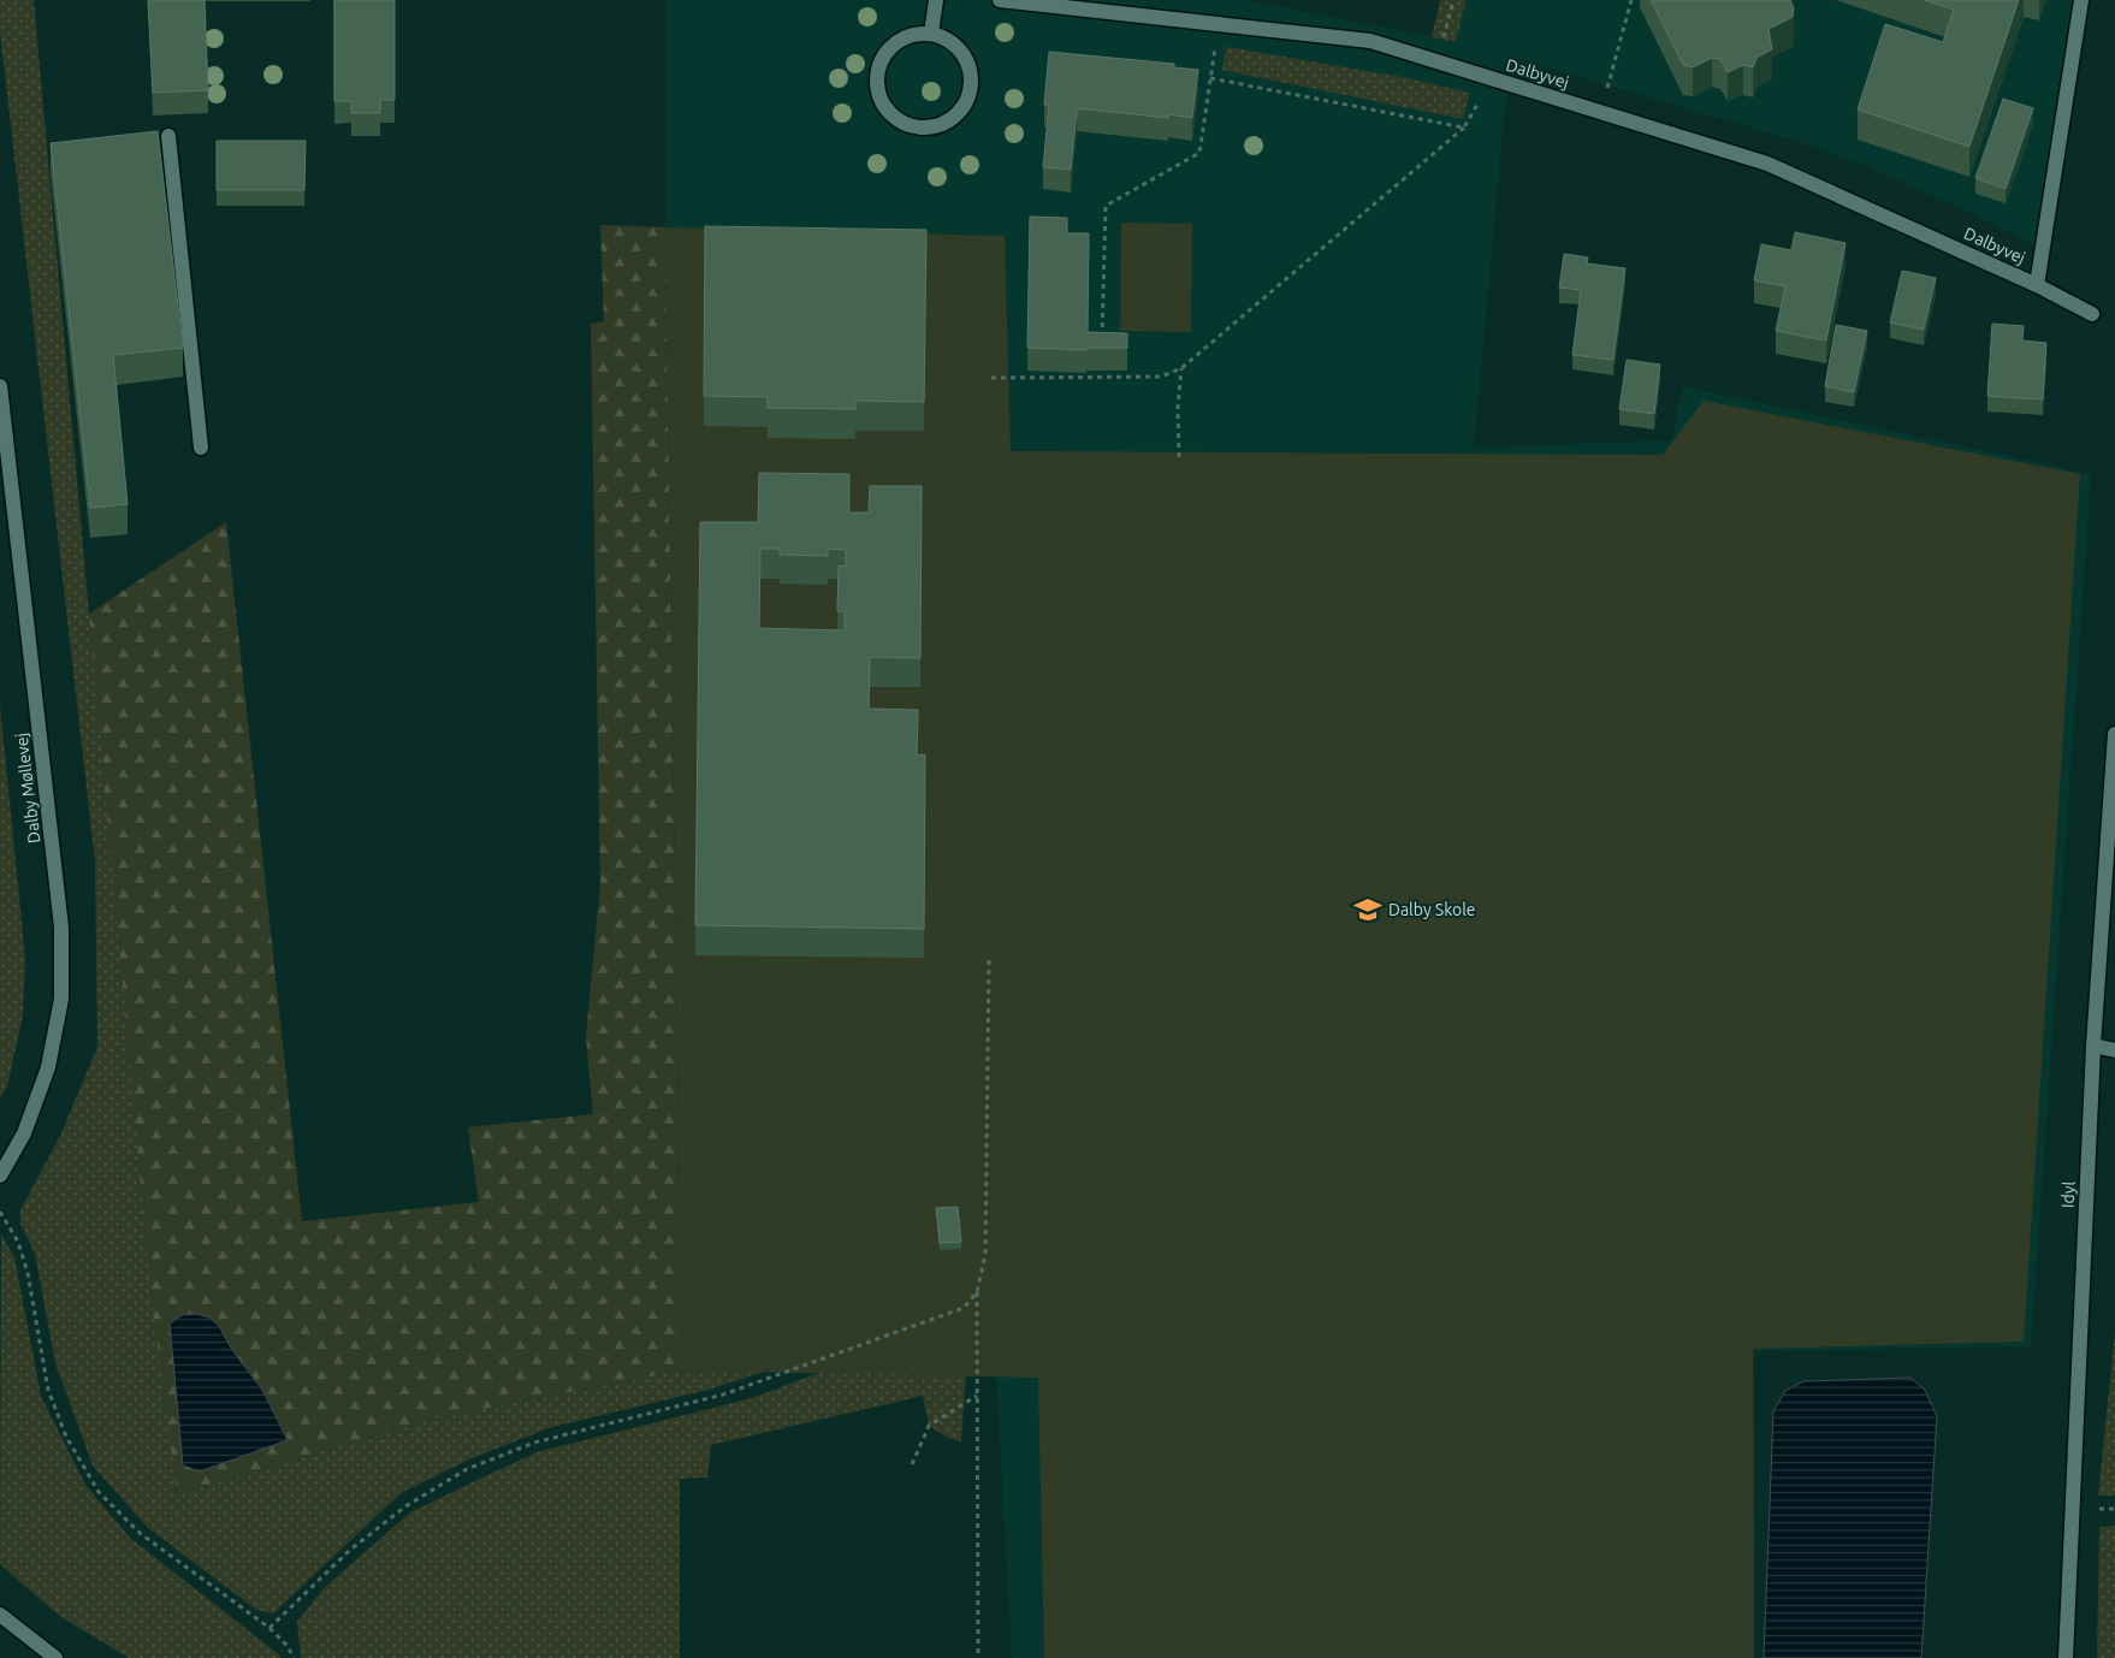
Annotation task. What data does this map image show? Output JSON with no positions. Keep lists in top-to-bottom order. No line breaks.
{"streets":{"street":["Dalbyvej","Dalby Møllevej","Idyl"]},"places":{"school or university":["Dalby Skole"]}}
